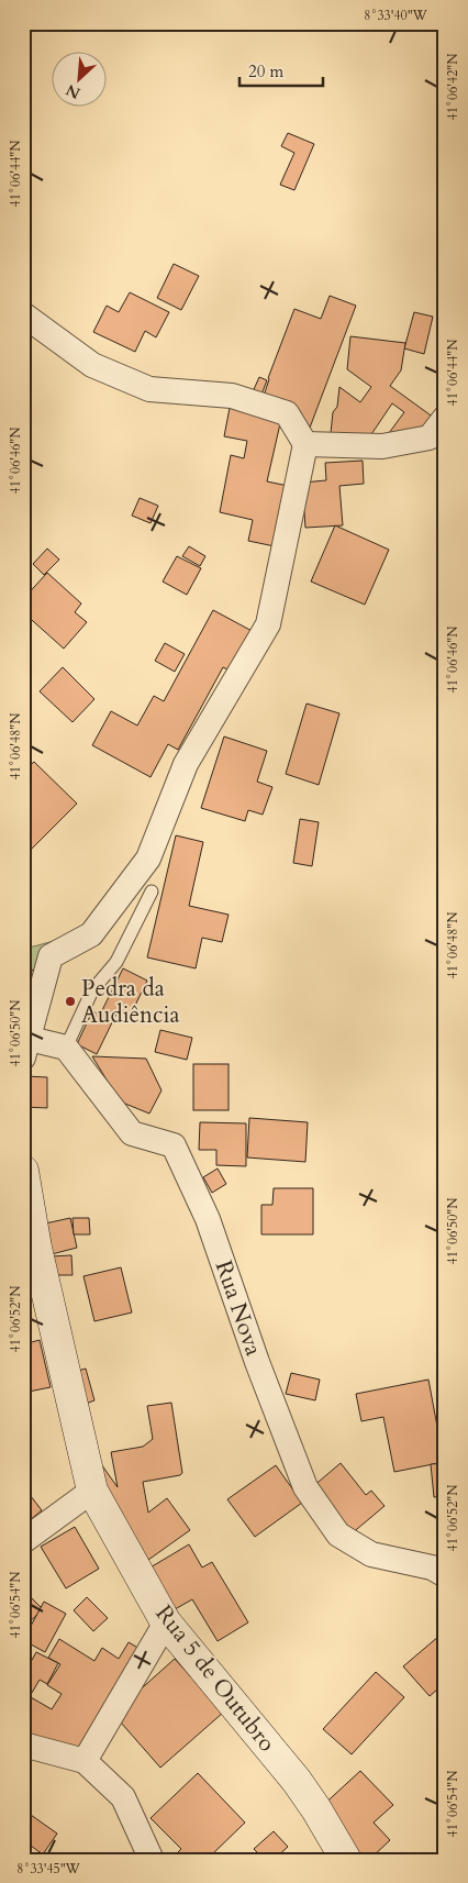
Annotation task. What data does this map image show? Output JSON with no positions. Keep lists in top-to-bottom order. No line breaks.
{"streets":{"street":["Rua Nova","Rua 5 de Outubro"]},"places":["Pedra da Audiência"],"scale_bar":"20 m","north":"bottom left","coordinates":["8°33'40\"W","41°06'42\"N","41°06'44\"N","41°06'46\"N","41°06'48\"N","41°06'50\"N","41°06'52\"N","41°06'54\"N","8°33'45\"W"]}
